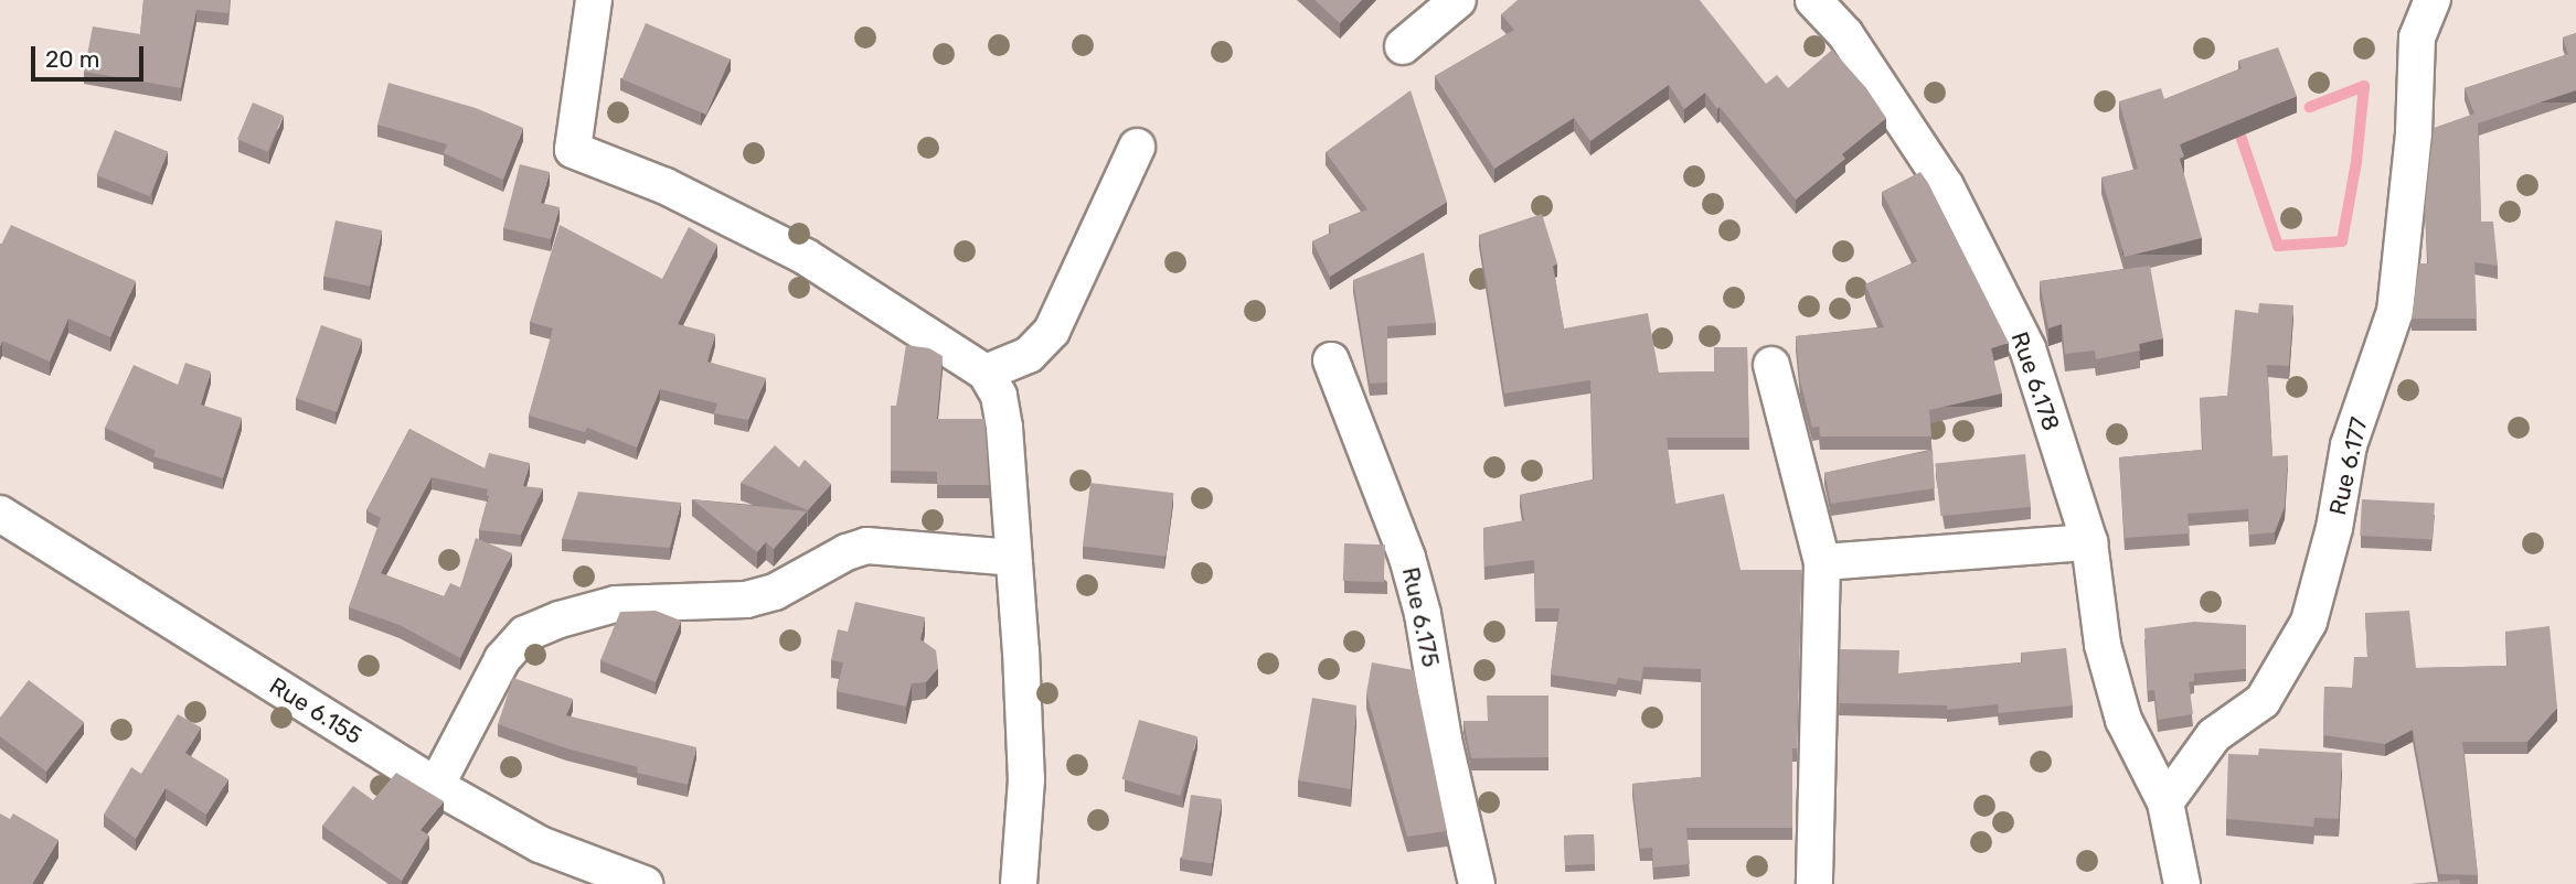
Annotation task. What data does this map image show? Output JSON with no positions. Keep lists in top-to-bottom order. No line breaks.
{"streets":{"street":["Rue 6.178","Rue 6.177","Rue 6.175","Rue 6.155"]},"crossings":[["Rue 6.178","Rue 6.177"]],"scale_bar":"20 m"}
